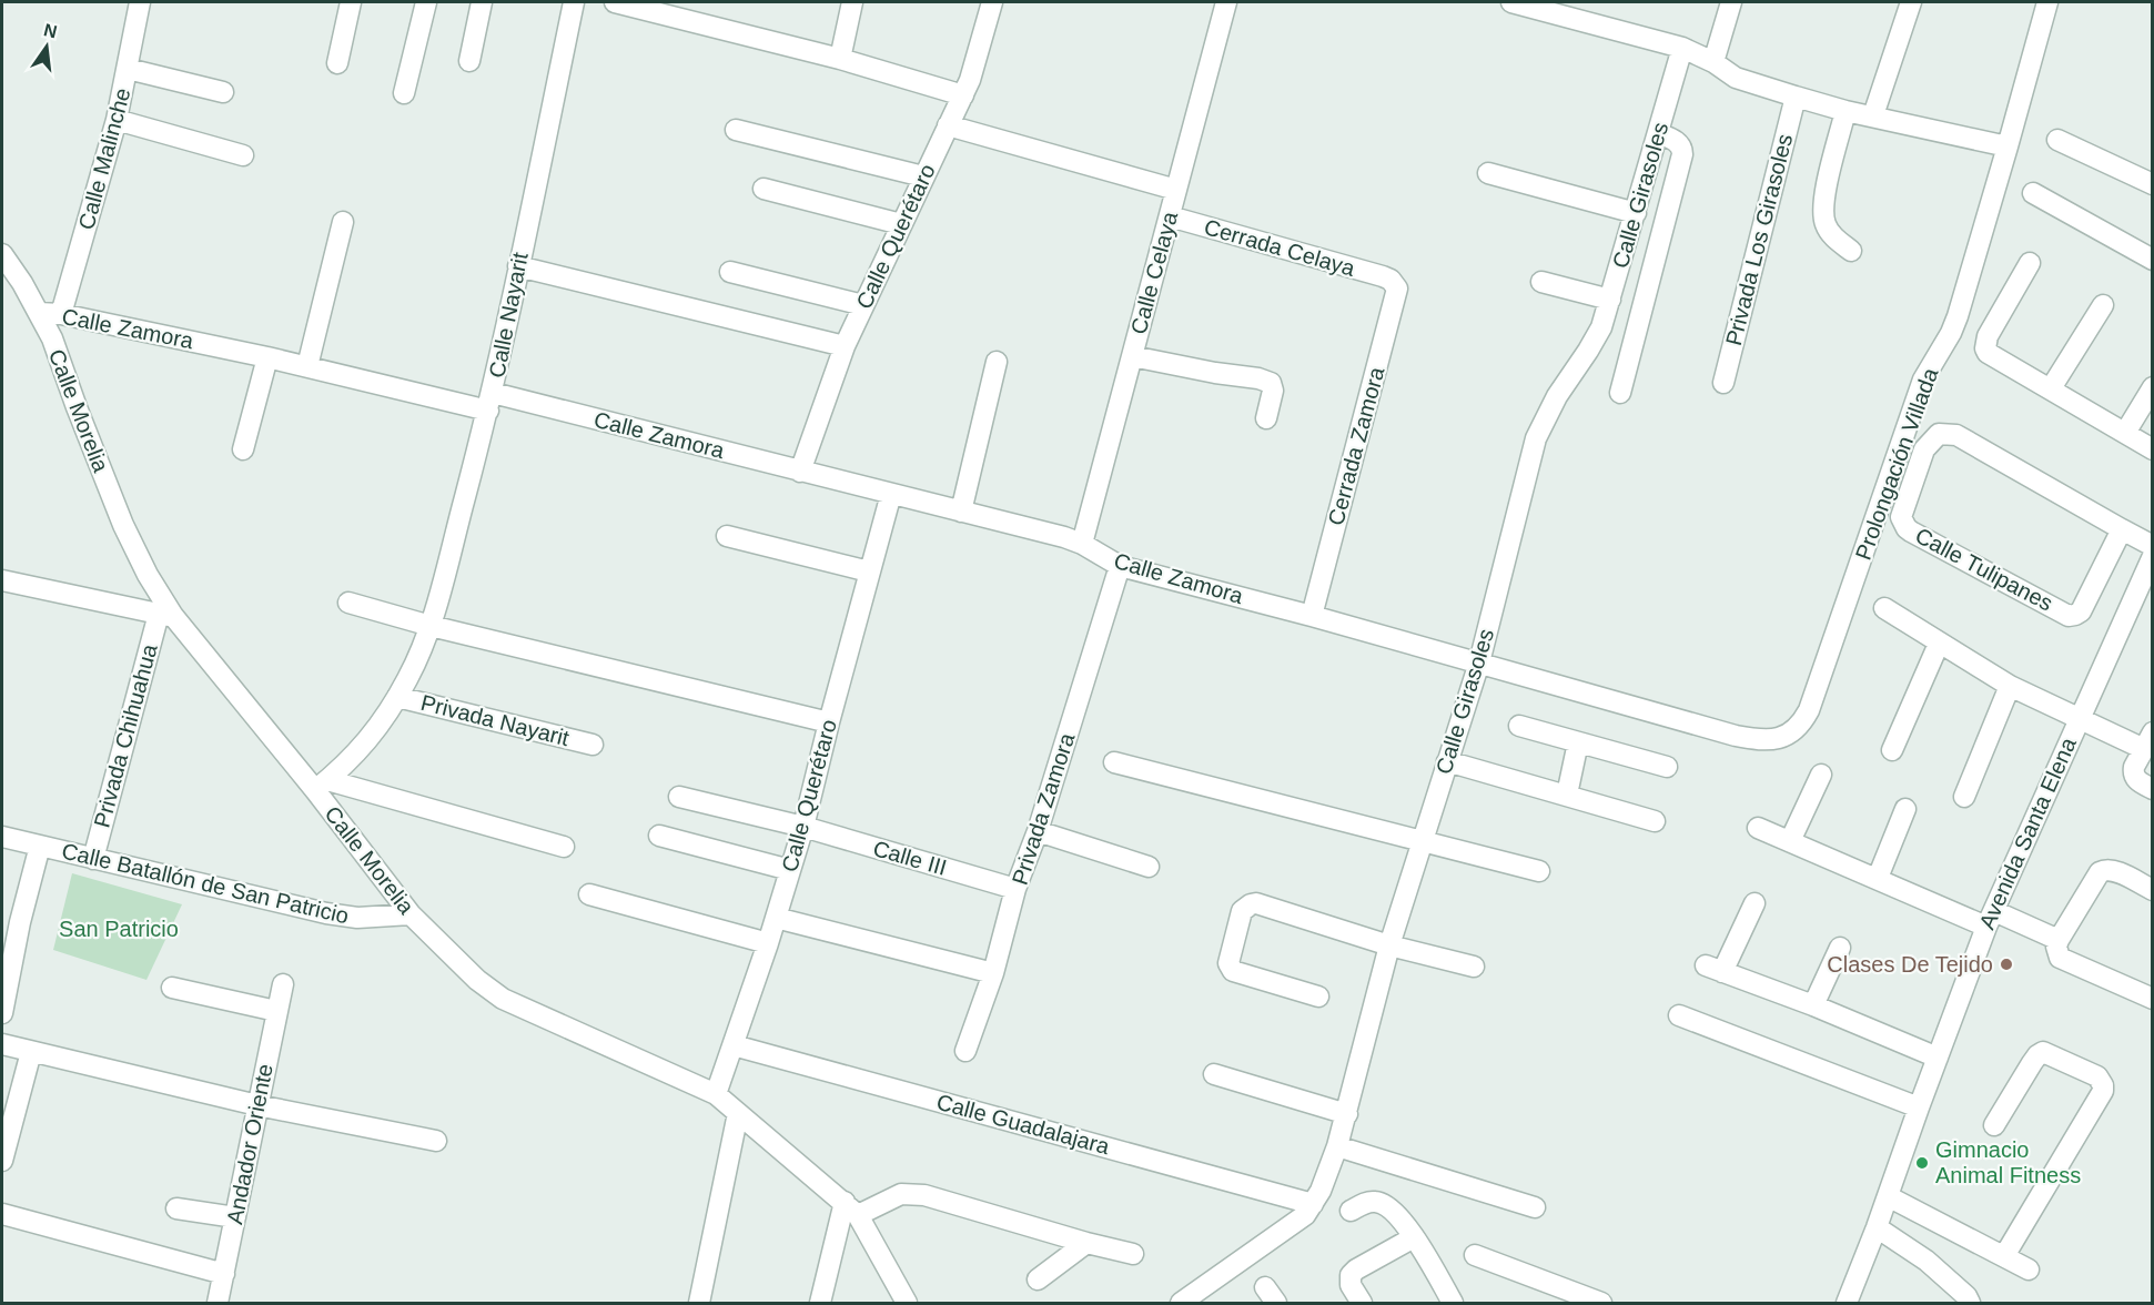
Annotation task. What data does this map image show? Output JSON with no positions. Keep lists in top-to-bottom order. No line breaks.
{"streets":{"street":["Calle Malinche","Calle Girasoles","Calle Querétaro","Privada Los Girasoles","Cerrada Celaya","Calle Celaya","Calle Nayarit","Calle Zamora","Calle Morelia","Cerrada Zamora","Prolongación Villada","Calle Tulipanes","Privada Nayarit","Privada Chihuahua","Privada Zamora","Avenida Santa Elena","Calle III","Calle Batallón de San Patricio","Calle Guadalajara","Andador Oriente"]},"crossings":[["Calle Malinche","Calle Zamora"],["Calle Girasoles","Calle Zamora"],["Calle Girasoles","Calle Guadalajara"],["Calle Querétaro","Calle Zamora"],["Calle Querétaro","Calle Morelia"],["Calle Querétaro","Calle III"],["Calle Querétaro","Calle Guadalajara"],["Cerrada Celaya","Calle Celaya"],["Cerrada Celaya","Cerrada Zamora"],["Calle Celaya","Calle Zamora"],["Calle Nayarit","Calle Zamora"],["Calle Nayarit","Calle Morelia"],["Calle Nayarit","Privada Nayarit"],["Calle Zamora","Calle Morelia"],["Calle Zamora","Cerrada Zamora"],["Calle Zamora","Prolongación Villada"],["Calle Zamora","Privada Zamora"],["Calle Morelia","Privada Chihuahua"],["Calle Morelia","Calle Batallón de San Patricio"],["Privada Chihuahua","Calle Batallón de San Patricio"],["Privada Zamora","Calle III"]],"parks":["San Patricio"],"places":["Clases De Tejido","Gimnacio Animal Fitness"],"north":"top"}
